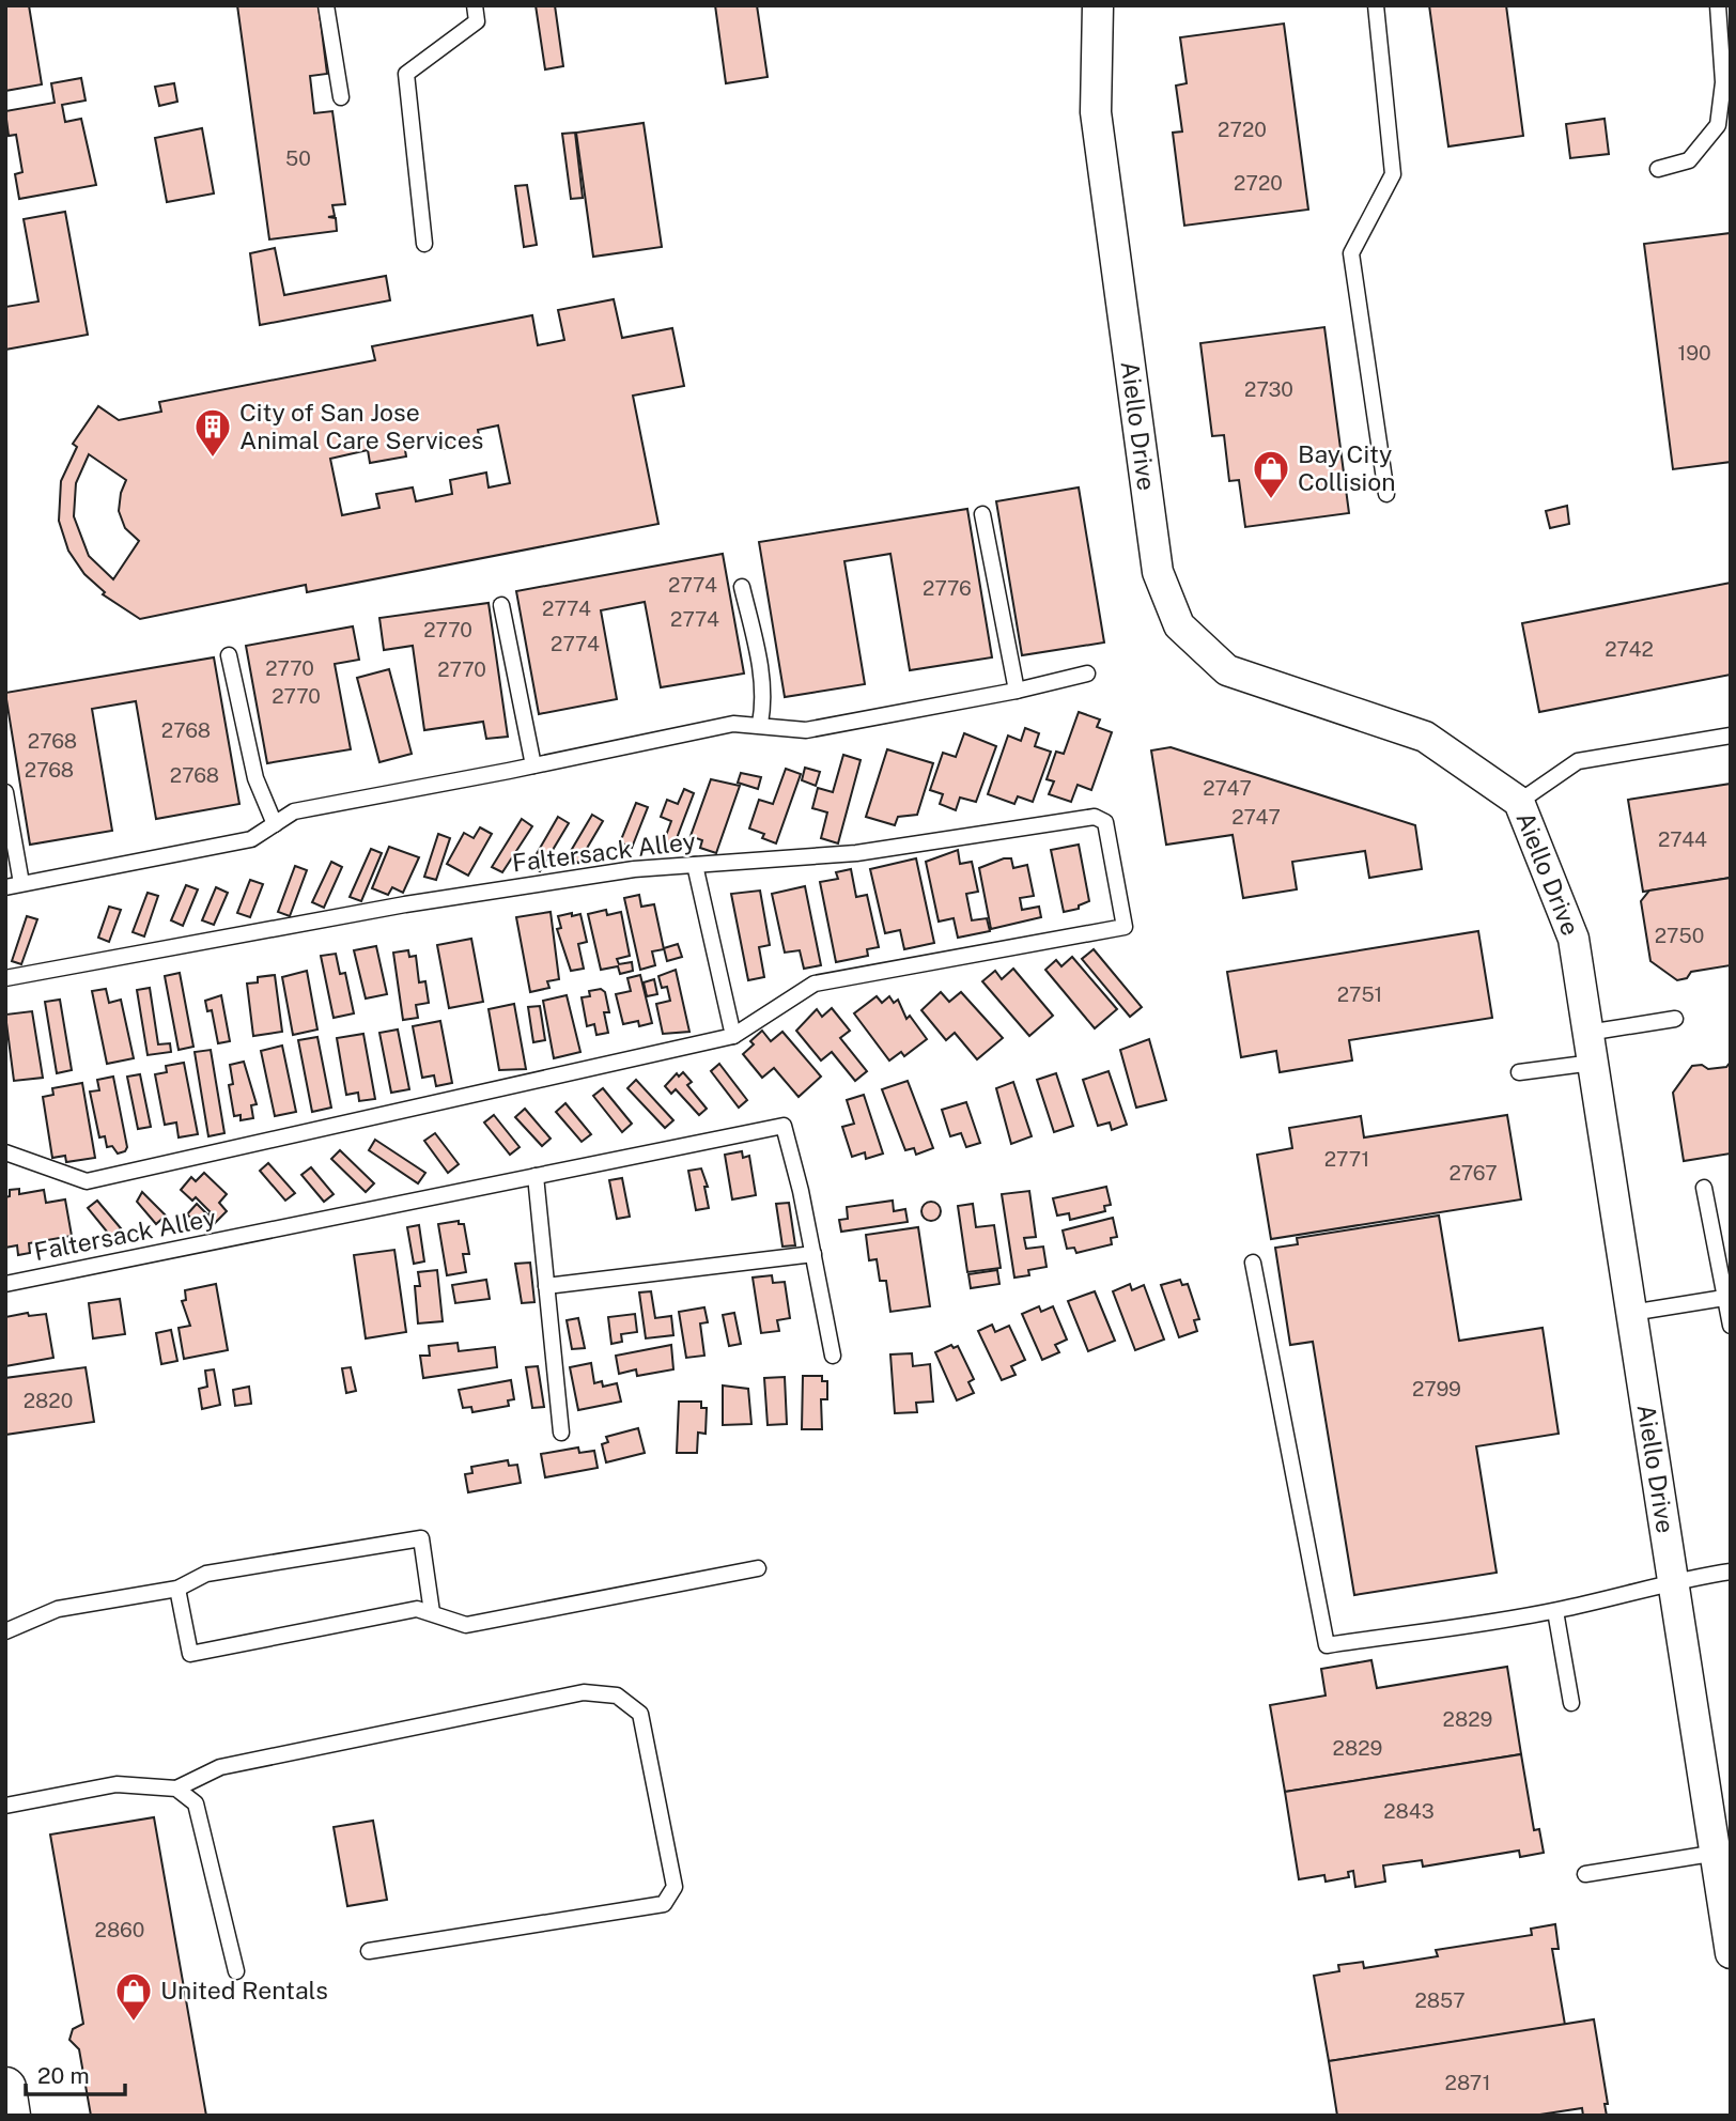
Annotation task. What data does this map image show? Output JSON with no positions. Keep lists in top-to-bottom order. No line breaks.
{"streets":{"street":["Aiello Drive"],"lane":["Faltersack Alley"]},"places":{"building":["City of San Jose Animal Care Services"],"shop":["Bay City Collision","United Rentals"]},"house_numbers":["2720","50","2720","190","2730","2774","2776","2774","2774","2770","2774","2742","2770","2770","2770","2768","2768","2768","2768","2747","2747","2744","2750","2751","2771","2767","2799","2820","2829","2829","2843","2860","2857","2871"],"scale_bar":"20 m"}
